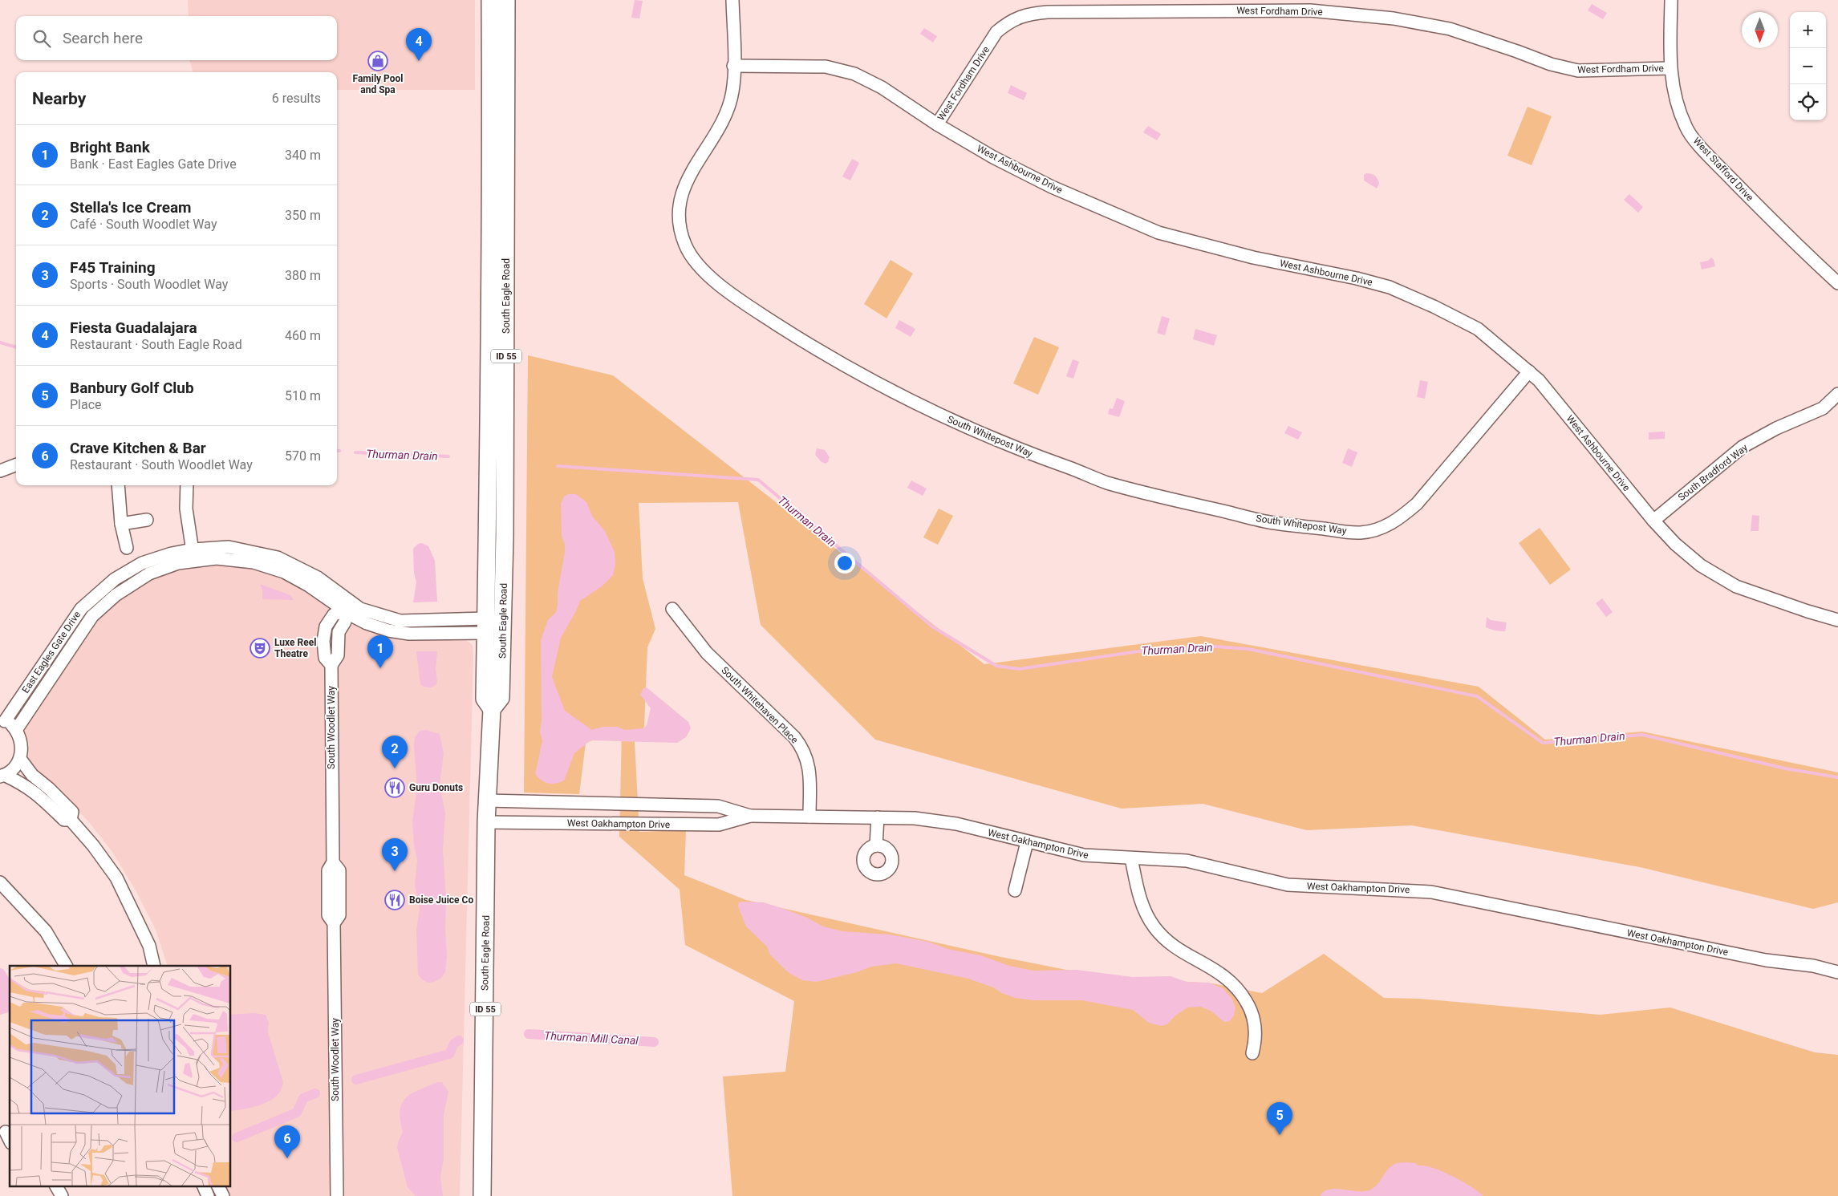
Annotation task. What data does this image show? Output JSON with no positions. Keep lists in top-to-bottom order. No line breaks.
{"streets":{"highway":["South Eagle Road","ID 55"],"street":["West Fordham Drive","West Ashbourne Drive","West Stafford Drive","South Whitepost Way","South Bradford Way","East Eagles Gate Drive","South Whitehaven Place","South Woodlet Way","West Oakhampton Drive"]},"crossings":[["West Fordham Drive","West Ashbourne Drive"],["West Fordham Drive","West Stafford Drive"],["West Ashbourne Drive","South Whitepost Way"],["West Ashbourne Drive","South Bradford Way"],["South Eagle Road","East Eagles Gate Drive"],["South Eagle Road","West Oakhampton Drive"],["East Eagles Gate Drive","South Woodlet Way"],["South Whitehaven Place","West Oakhampton Drive"]],"water":["Thurman Drain","Thurman Mill Canal"],"places":{"shop":["Family Pool and Spa"],"theatre":["Luxe Reel Theatre"],"restaurant":["Guru Donuts","Boise Juice Co"]},"north":"bottom","page":{"map_buttons":["+","−"],"search":"Search here","pins":["4","1","2","3","5","6"],"heading":["Nearby","6 results"],"list":[{"mark":"1","name":"Bright Bank","note":"Bank · East Eagles Gate Drive","value":"340 m"},{"mark":"2","name":"Stella's Ice Cream","note":"Café · South Woodlet Way","value":"350 m"},{"mark":"3","name":"F45 Training","note":"Sports · South Woodlet Way","value":"380 m"},{"mark":"4","name":"Fiesta Guadalajara","note":"Restaurant · South Eagle Road","value":"460 m"},{"mark":"5","name":"Banbury Golf Club","note":"Place","value":"510 m"},{"mark":"6","name":"Crave Kitchen & Bar","note":"Restaurant · South Woodlet Way","value":"570 m"}]}}
